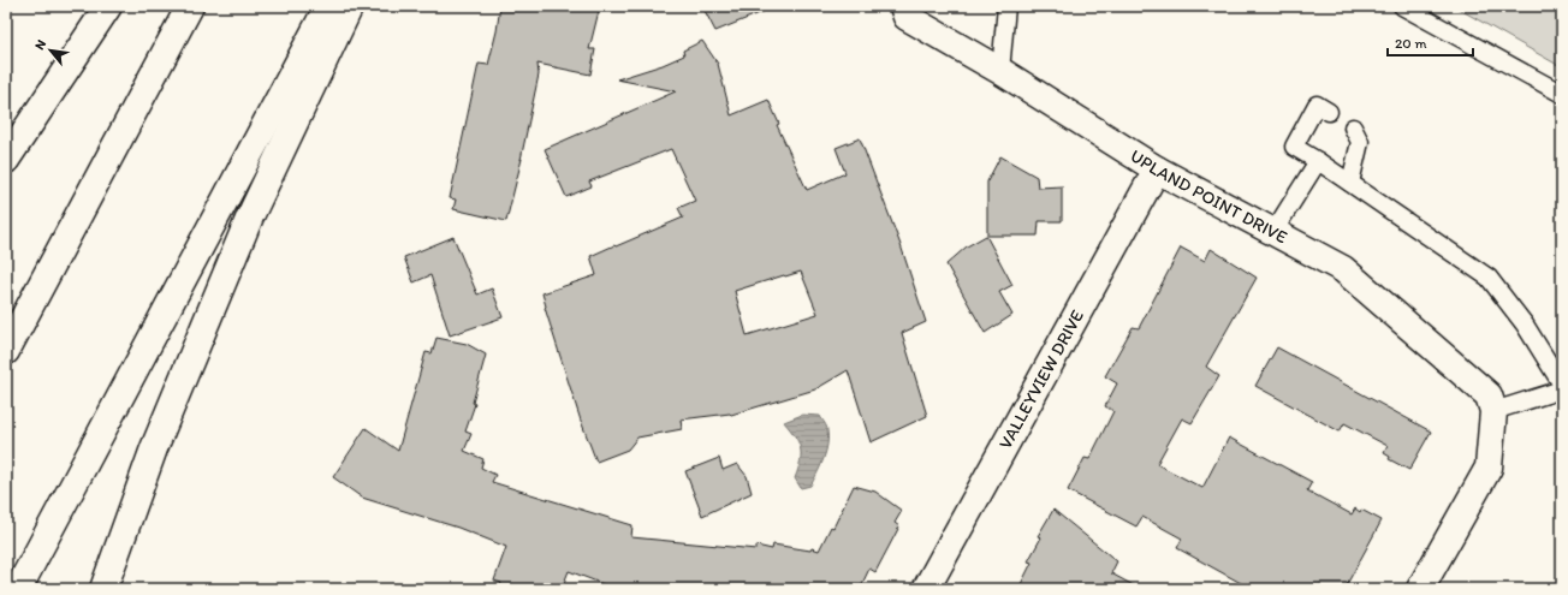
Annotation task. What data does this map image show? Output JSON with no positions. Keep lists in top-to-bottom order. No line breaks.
{"streets":{"main road":["UPLAND POINT DRIVE","VALLEYVIEW DRIVE"]},"crossings":[["UPLAND POINT DRIVE","VALLEYVIEW DRIVE"]],"scale_bar":"20 m","north":"top left"}
